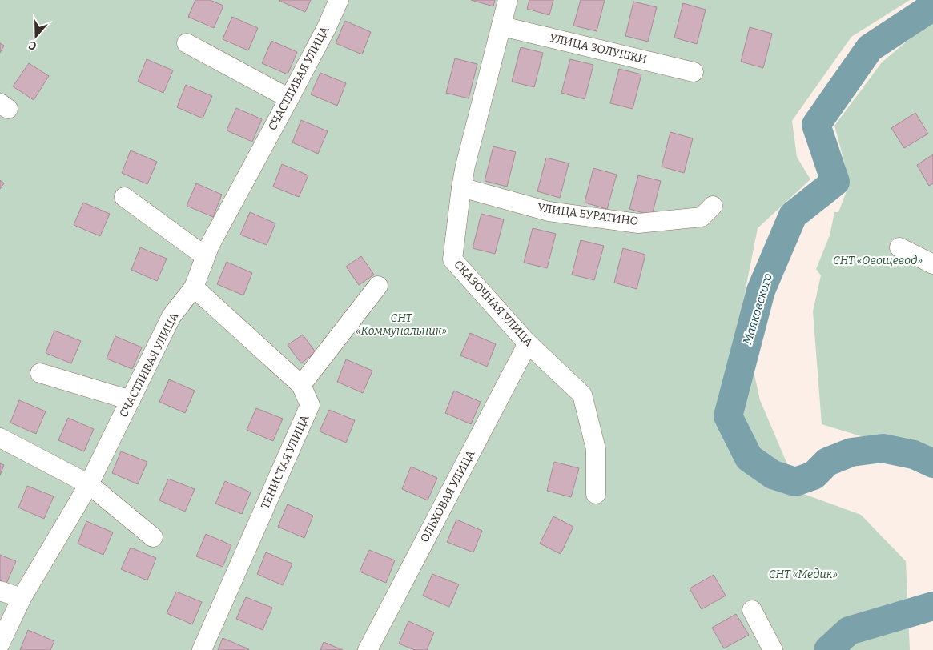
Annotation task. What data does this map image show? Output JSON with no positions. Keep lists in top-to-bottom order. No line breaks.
{"streets":{"street":["УЛИЦА ЗОЛУШКИ","СЧАСТЛИВАЯ УЛИЦА","УЛИЦА БУРАТИНО","СКАЗОЧНАЯ УЛИЦА","ТЕНИСТАЯ УЛИЦА","ОЛЬХОВАЯ УЛИЦА"]},"crossings":[["УЛИЦА ЗОЛУШКИ","СКАЗОЧНАЯ УЛИЦА"],["СЧАСТЛИВАЯ УЛИЦА","ТЕНИСТАЯ УЛИЦА"],["УЛИЦА БУРАТИНО","СКАЗОЧНАЯ УЛИЦА"],["СКАЗОЧНАЯ УЛИЦА","ОЛЬХОВАЯ УЛИЦА"]],"water":["Маяковского"],"parks":["СНТ «Овощевод»","СНТ «Коммунальник»","СНТ «Медик»"],"north":"bottom"}
